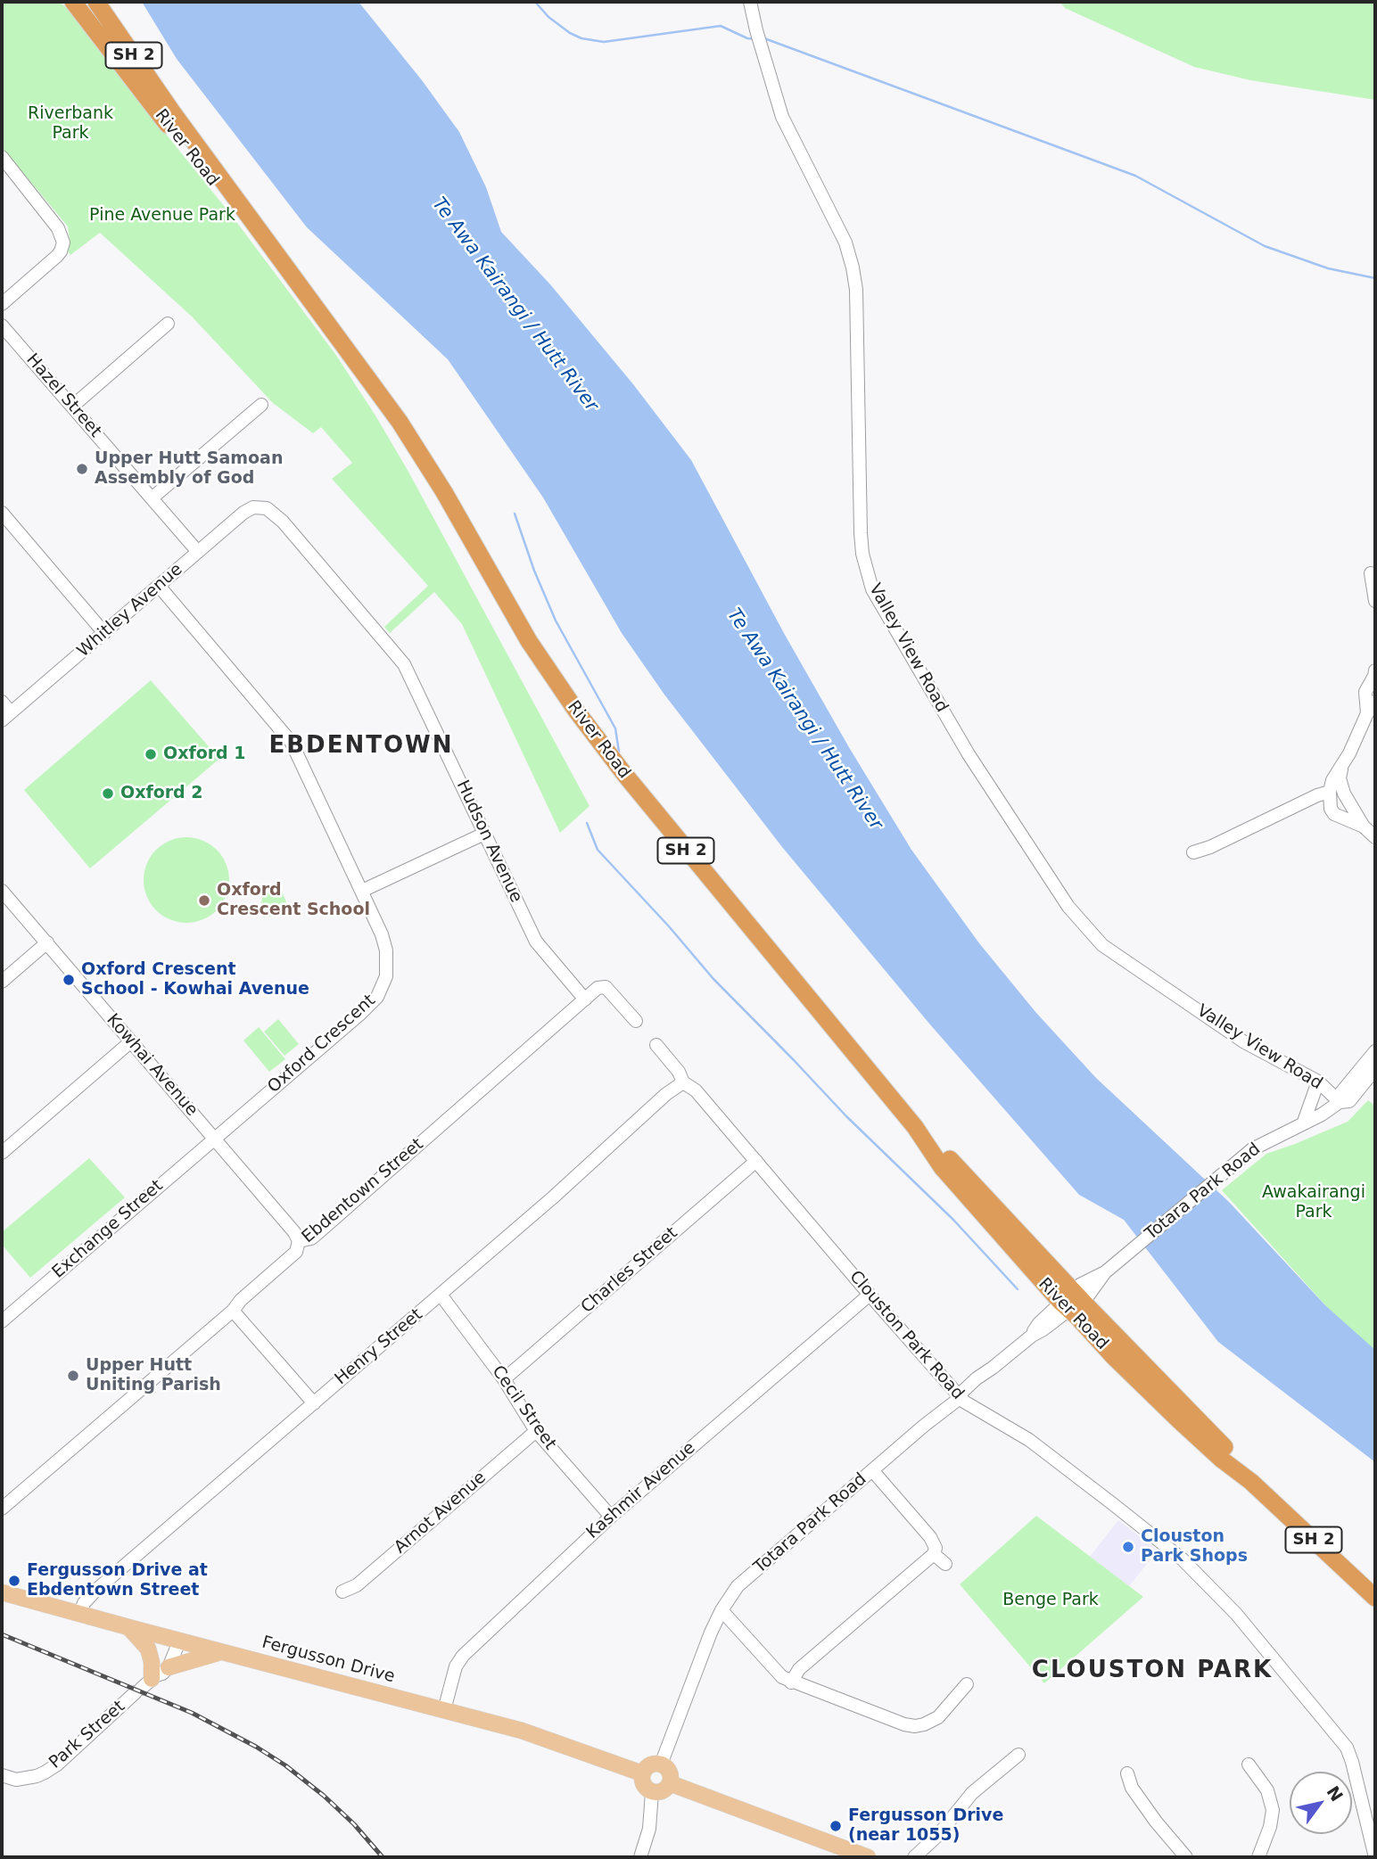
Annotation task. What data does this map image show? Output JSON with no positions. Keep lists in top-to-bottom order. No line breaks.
{"streets":{"highway":["SH 2","River Road"],"main road":["Fergusson Drive"],"street":["Hazel Street","Whitley Avenue","Valley View Road","Hudson Avenue","Oxford Crescent","Kowhai Avenue","Ebdentown Street","Totara Park Road","Exchange Street","Charles Street","Clouston Park Road","Henry Street","Cecil Street","Kashmir Avenue","Arnot Avenue","Park Street"]},"crossings":[["River Road","Totara Park Road"],["Hazel Street","Whitley Avenue"],["Whitley Avenue","Hudson Avenue"],["Whitley Avenue","Oxford Crescent"],["Valley View Road","Totara Park Road"],["Hudson Avenue","Ebdentown Street"],["Oxford Crescent","Kowhai Avenue"],["Oxford Crescent","Exchange Street"],["Kowhai Avenue","Ebdentown Street"],["Kowhai Avenue","Exchange Street"],["Totara Park Road","Clouston Park Road"],["Totara Park Road","Fergusson Drive"],["Charles Street","Clouston Park Road"],["Charles Street","Cecil Street"],["Clouston Park Road","Henry Street"],["Clouston Park Road","Kashmir Avenue"],["Henry Street","Cecil Street"],["Henry Street","Fergusson Drive"],["Cecil Street","Kashmir Avenue"],["Cecil Street","Arnot Avenue"],["Kashmir Avenue","Fergusson Drive"],["Fergusson Drive","Park Street"]],"districts":["EBDENTOWN","CLOUSTON PARK"],"water":["Te Awa Kairangi / Hutt River"],"parks":["Riverbank Park","Pine Avenue Park","Awakairangi Park","Benge Park"],"places":["Upper Hutt Samoan Assembly of God","Oxford 1","Oxford 2","Oxford Crescent School","Oxford Crescent School - Kowhai Avenue","Upper Hutt Uniting Parish","Clouston Park Shops","Fergusson Drive at Ebdentown Street","Fergusson Drive (near 1055)"],"north":"top right"}
